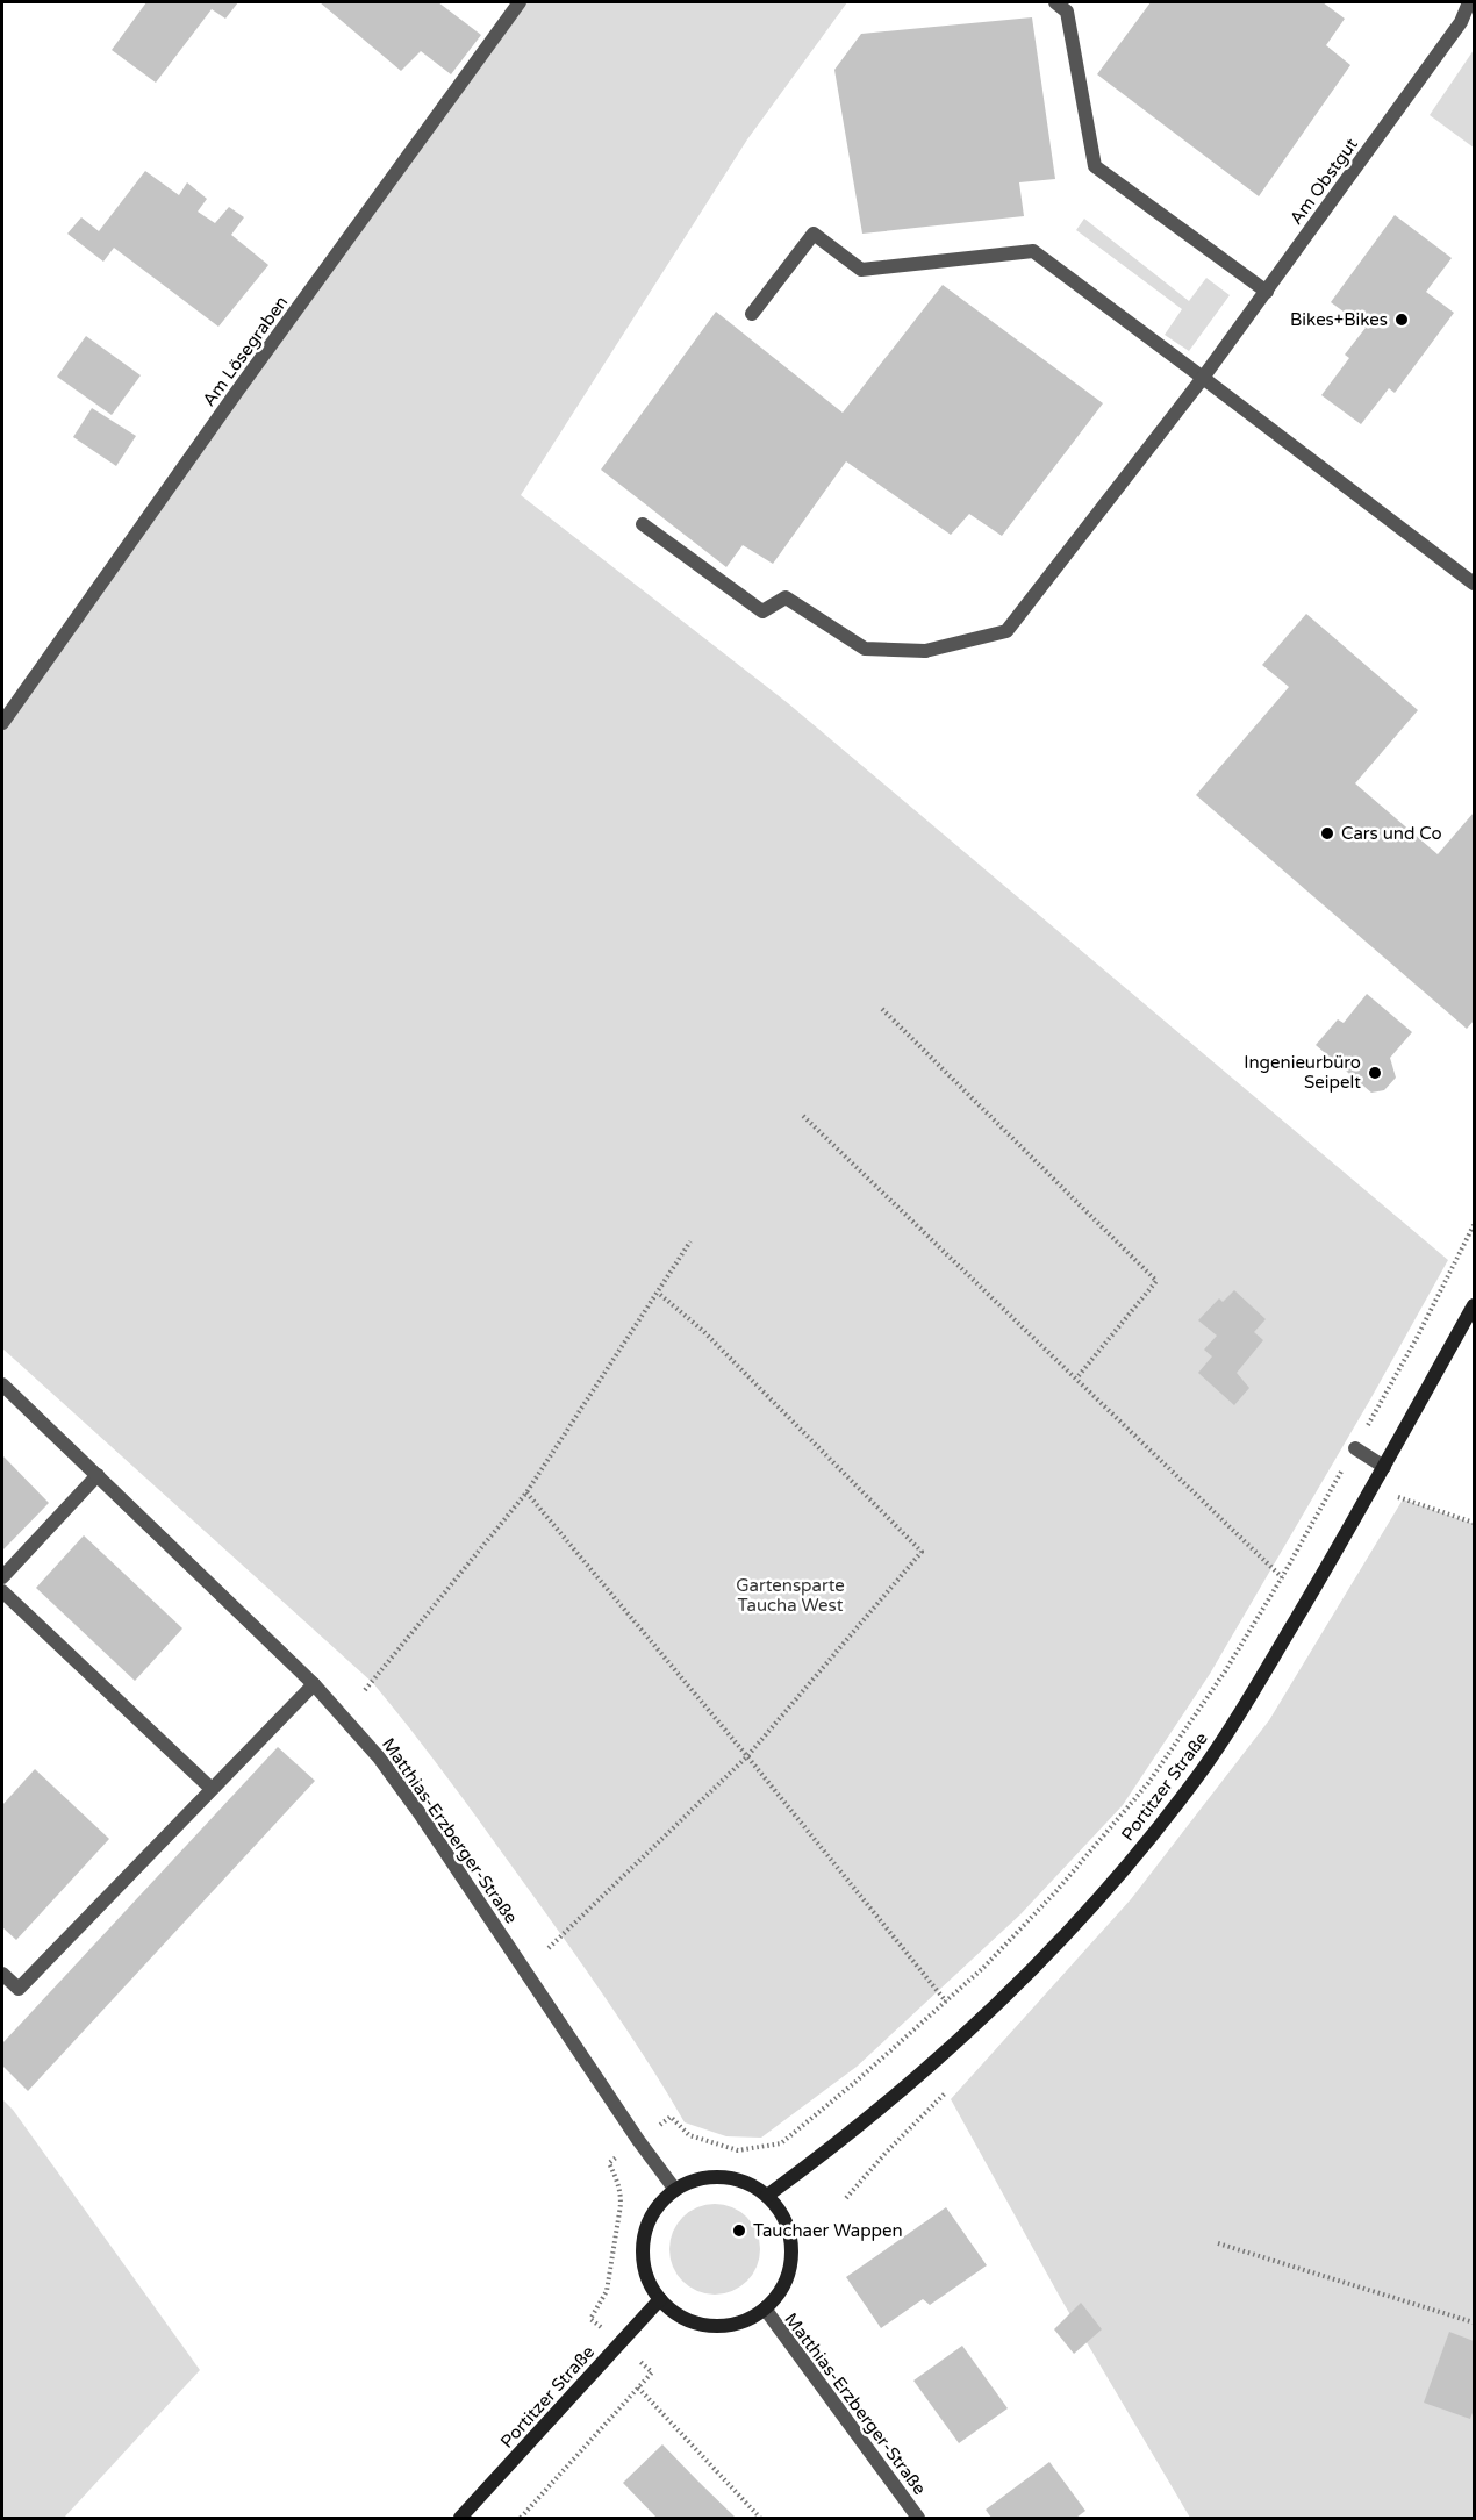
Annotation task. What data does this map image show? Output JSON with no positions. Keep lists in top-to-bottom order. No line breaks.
{"streets":{"main road":["Portitzer Straße"],"street":["Am Obstgut","Am Lösegraben","Matthias-Erzberger-Straße"]},"crossings":[["Portitzer Straße","Matthias-Erzberger-Straße"]],"parks":["Gartensparte Taucha West"],"places":["Bikes+Bikes","Cars und Co","Ingenieurbüro Seipelt","Tauchaer Wappen"]}
